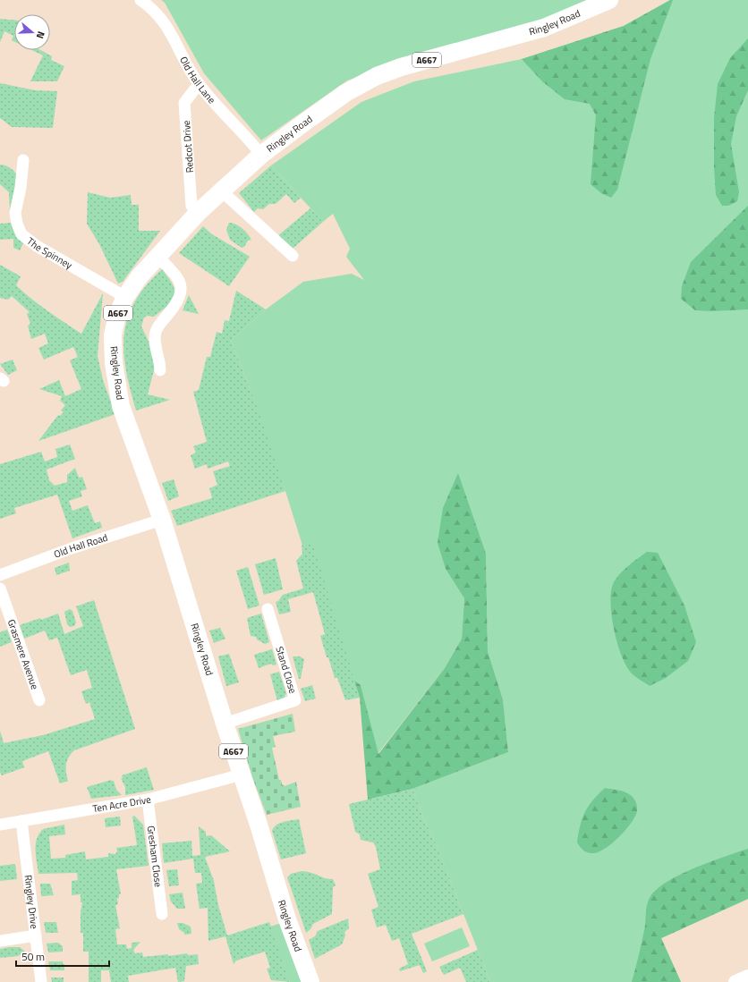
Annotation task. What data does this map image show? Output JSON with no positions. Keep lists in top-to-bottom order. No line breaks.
{"streets":{"main road":["Ringley Road","A667"],"street":["Old Hall Lane","Redcot Drive","The Spinney","Old Hall Road","Grasmere Avenue","Stand Close","Ten Acre Drive","Gresham Close","Ringley Drive"]},"crossings":[["Ringley Road","Old Hall Lane"],["Ringley Road","Redcot Drive"],["Ringley Road","The Spinney"],["Ringley Road","Old Hall Road"],["Ringley Road","Stand Close"],["Ringley Road","Ten Acre Drive"],["Old Hall Lane","Redcot Drive"],["Ten Acre Drive","Gresham Close"],["Ten Acre Drive","Ringley Drive"]],"scale_bar":"50 m","north":"right"}
